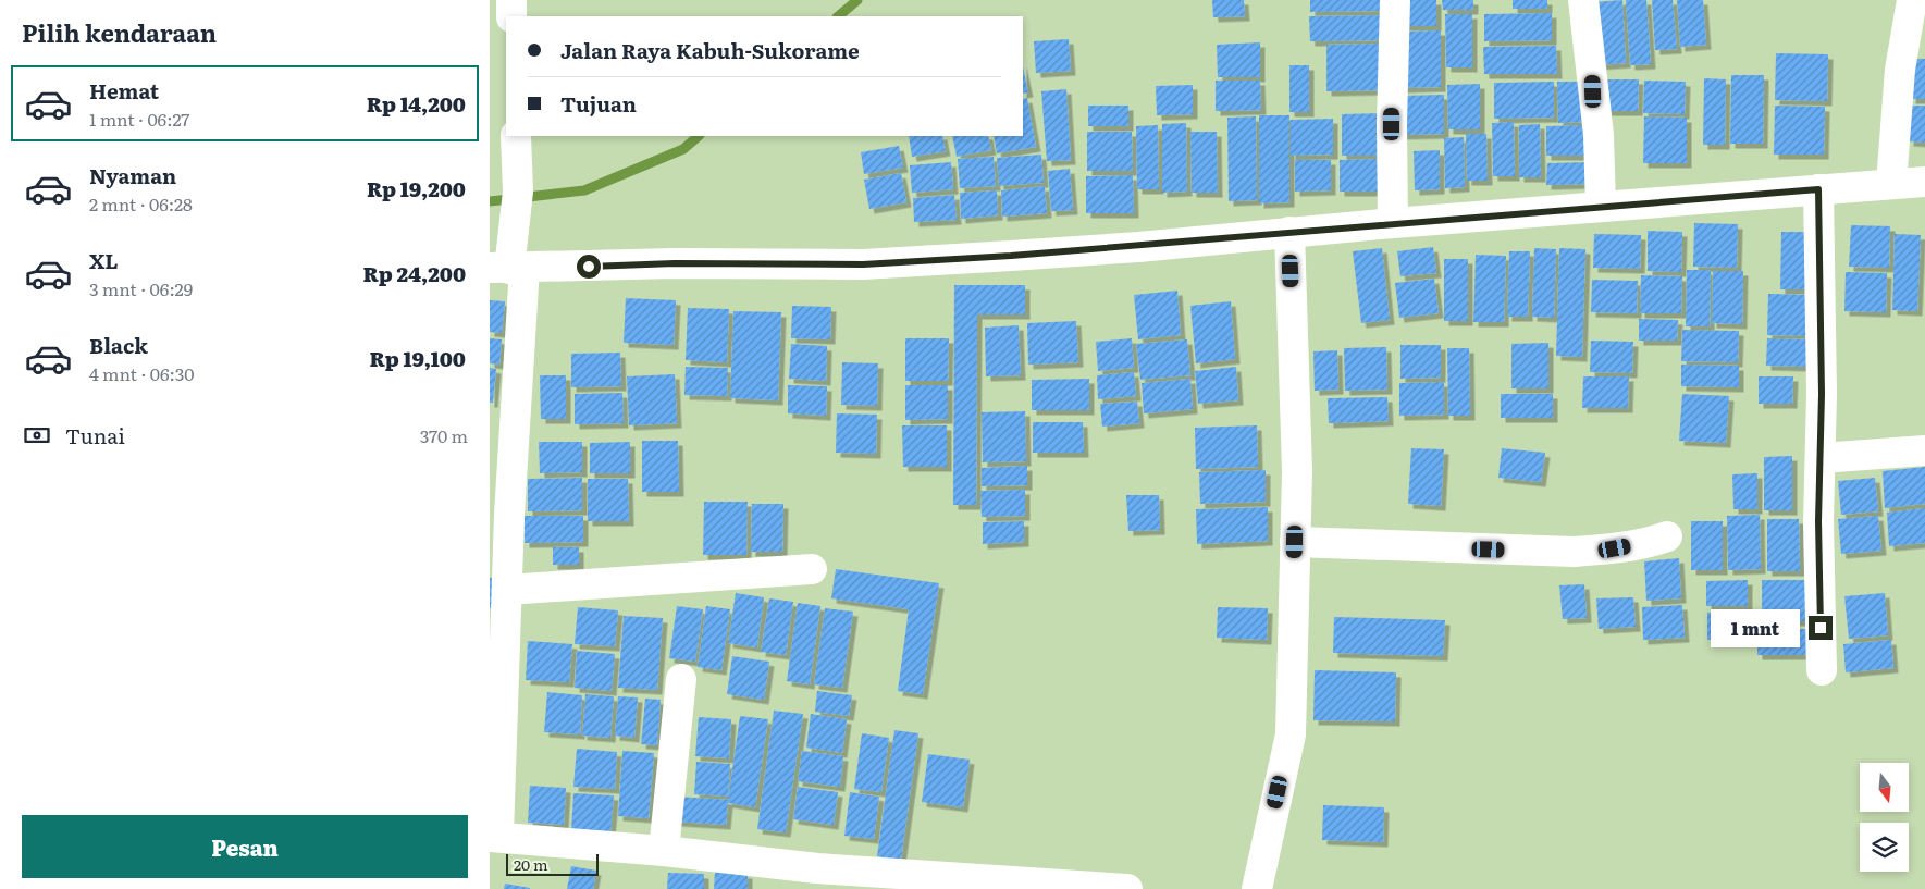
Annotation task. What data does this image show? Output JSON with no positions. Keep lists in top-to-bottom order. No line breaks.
{"scale_bar":"20 m","north":"bottom","page":{"heading":"Pilih kendaraan","banner":["Jalan Raya Kabuh-Sukorame","Tujuan"],"list":[{"name":"Hemat","note":"1 mnt · 06:27","value":"Rp 14,200"},{"name":"Nyaman","note":"2 mnt · 06:28","value":"Rp 19,200"},{"name":"XL","note":"3 mnt · 06:29","value":"Rp 24,200"},{"name":"Black","note":"4 mnt · 06:30","value":"Rp 19,100"}],"pay":["Tunai","370 m"],"bubble":"1 mnt","buttons":"Pesan","scale":"20 m"}}
